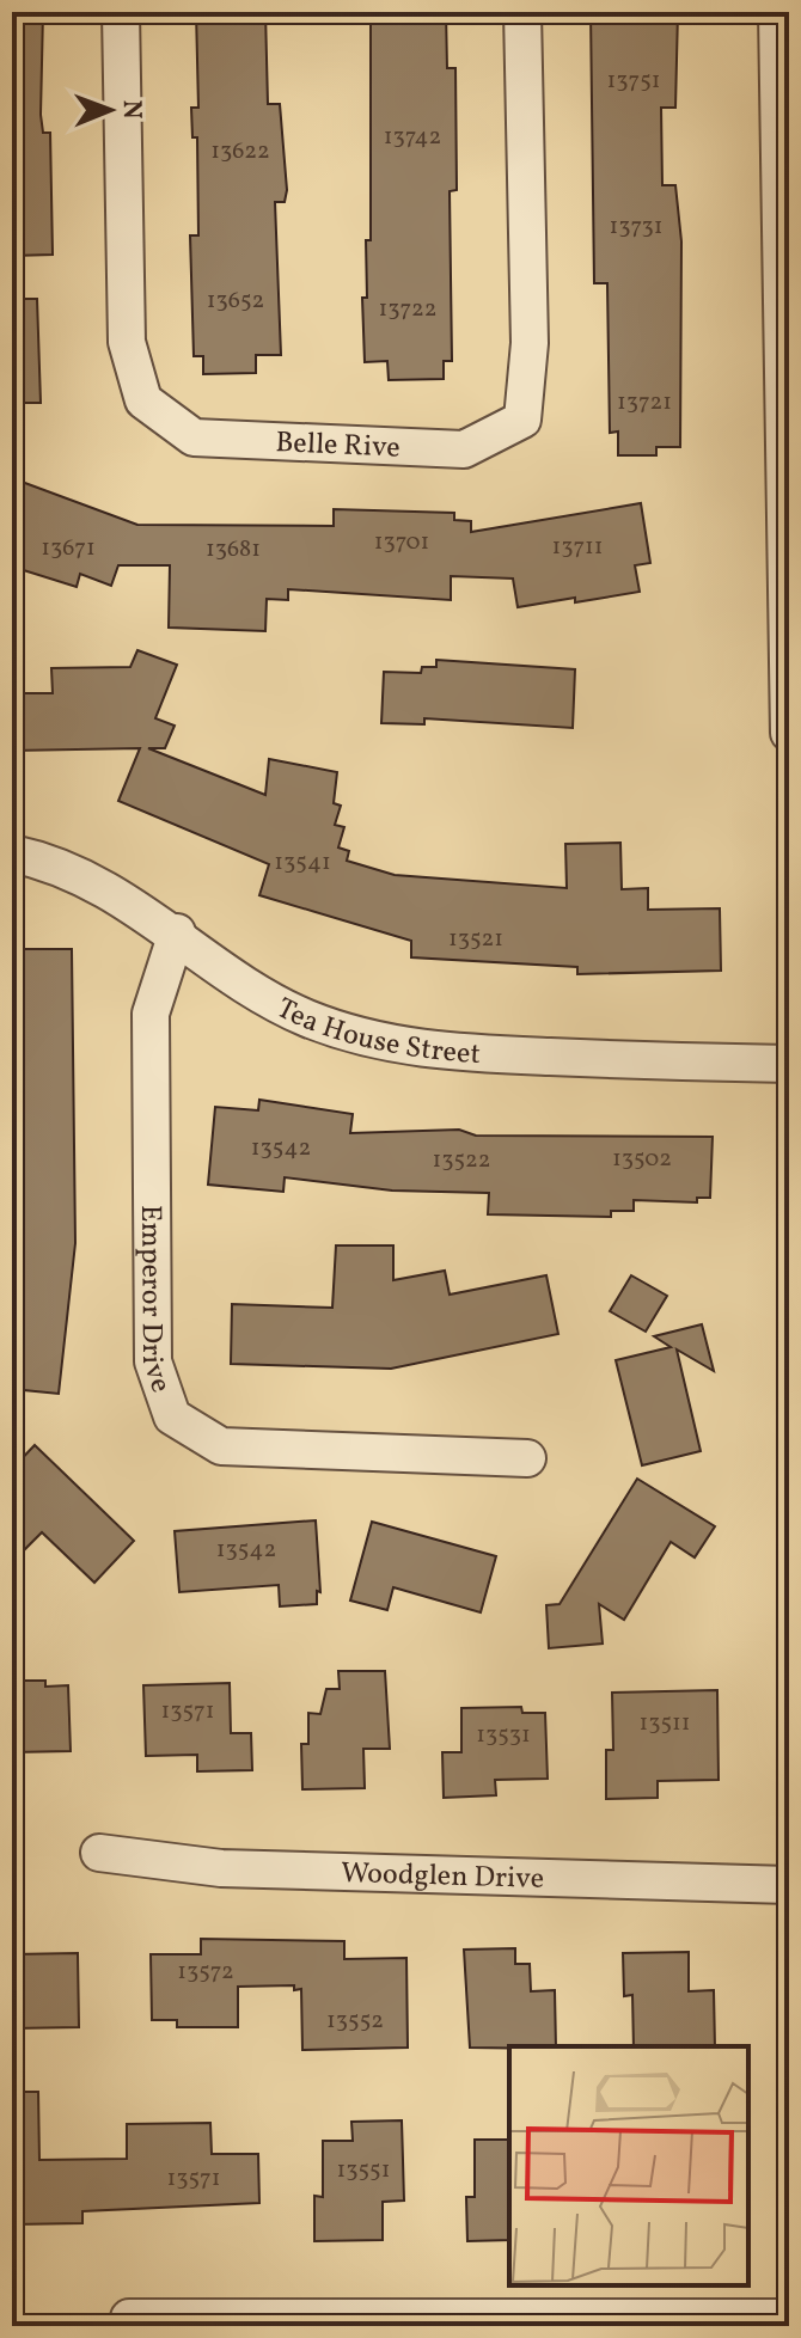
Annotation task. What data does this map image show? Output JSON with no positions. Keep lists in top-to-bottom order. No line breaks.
{"streets":{"street":["Belle Rive","Tea House Street","Emperor Drive","Woodglen Drive"]},"crossings":[["Tea House Street","Emperor Drive"]],"house_numbers":["13751","13742","13622","13731","13652","13722","13721","13701","13711","13671","13681","13541","13521","13542","13502","13522","13542","13571","13511","13531","13572","13552","13551","13571"],"north":"right"}
